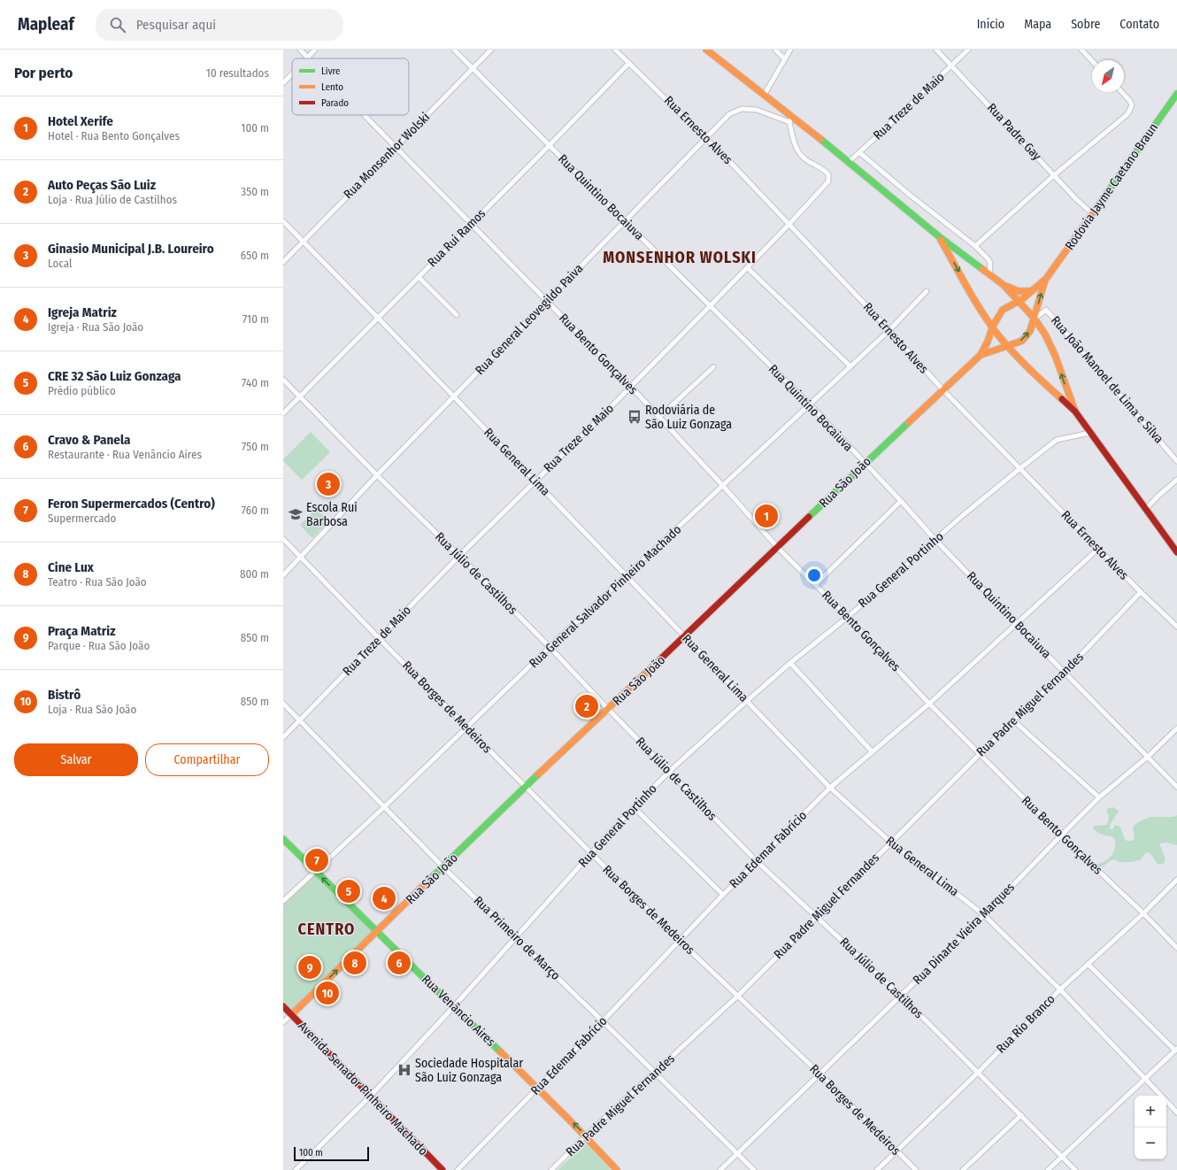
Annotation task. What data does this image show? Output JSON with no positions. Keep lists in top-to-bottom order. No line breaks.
{"streets":{"main road":["Rodovia Jayme Caetano Braun","Rua São João","Rua Venâncio Aires","Avenida Senador Pinheiro Machado"],"street":["Rua Treze de Maio","Rua Ernesto Alves","Rua Padre Gay","Rua Monsenhor Wolski","Rua Quintino Bocaiuva","Rua Rui Ramos","Rua General Leovegildo Paiva","Rua Bento Gonçalves","Rua João Manoel de Lima e Silva","Rua General Lima","Rua General Portinho","Rua Júlio de Castilhos","Rua General Salvador Pinheiro Machado","Rua Padre Miguel Fernandes","Rua Borges de Medeiros","Rua Edemar Fabrício","Rua Dinarte Vieira Marques","Rua Primeiro de Março","Rua Rio Branco"]},"crossings":[["Rua Treze de Maio","Rua Ernesto Alves"],["Rua Treze de Maio","Rua Padre Gay"],["Rua Treze de Maio","Rua Quintino Bocaiuva"],["Rua Treze de Maio","Rua General Leovegildo Paiva"],["Rua Treze de Maio","Rua Bento Gonçalves"],["Rua Treze de Maio","Rua General Lima"],["Rua Treze de Maio","Rua Júlio de Castilhos"],["Rua Treze de Maio","Rua Borges de Medeiros"],["Rua Treze de Maio","Rua Primeiro de Março"],["Rua Ernesto Alves","Rua Rui Ramos"],["Rua Ernesto Alves","Rua General Leovegildo Paiva"],["Rua Ernesto Alves","Rua São João"],["Rua Ernesto Alves","Rua General Portinho"],["Rua Ernesto Alves","Rua General Salvador Pinheiro Machado"],["Rua Ernesto Alves","Rua Padre Miguel Fernandes"],["Rua Ernesto Alves","Rua Edemar Fabrício"],["Rua Padre Gay","Rodovia Jayme Caetano Braun"],["Rua Monsenhor Wolski","Rua Quintino Bocaiuva"],["Rua Monsenhor Wolski","Rua Bento Gonçalves"],["Rua Monsenhor Wolski","Rua General Lima"],["Rodovia Jayme Caetano Braun","Rua João Manoel de Lima e Silva"],["Rodovia Jayme Caetano Braun","Rua São João"],["Rua Quintino Bocaiuva","Rua Rui Ramos"],["Rua Quintino Bocaiuva","Rua General Leovegildo Paiva"],["Rua Quintino Bocaiuva","Rua São João"],["Rua Quintino Bocaiuva","Rua General Portinho"],["Rua Quintino Bocaiuva","Rua General Salvador Pinheiro Machado"],["Rua Quintino Bocaiuva","Rua Padre Miguel Fernandes"],["Rua Quintino Bocaiuva","Rua Edemar Fabrício"],["Rua Quintino Bocaiuva","Rua Dinarte Vieira Marques"],["Rua Rui Ramos","Rua Bento Gonçalves"],["Rua Rui Ramos","Rua General Lima"],["Rua Rui Ramos","Rua Júlio de Castilhos"],["Rua General Leovegildo Paiva","Rua Bento Gonçalves"],["Rua General Leovegildo Paiva","Rua General Lima"],["Rua General Leovegildo Paiva","Rua Júlio de Castilhos"],["Rua General Leovegildo Paiva","Rua Borges de Medeiros"],["Rua Bento Gonçalves","Rua São João"],["Rua Bento Gonçalves","Rua General Portinho"],["Rua Bento Gonçalves","Rua General Salvador Pinheiro Machado"],["Rua Bento Gonçalves","Rua Padre Miguel Fernandes"],["Rua Bento Gonçalves","Rua Edemar Fabrício"],["Rua Bento Gonçalves","Rua Dinarte Vieira Marques"],["Rua Bento Gonçalves","Rua Rio Branco"],["Rua João Manoel de Lima e Silva","Rua São João"],["Rua General Lima","Rua São João"],["Rua General Lima","Rua General Portinho"],["Rua General Lima","Rua General Salvador Pinheiro Machado"],["Rua General Lima","Rua Padre Miguel Fernandes"],["Rua General Lima","Rua Edemar Fabrício"],["Rua General Lima","Rua Dinarte Vieira Marques"],["Rua General Lima","Rua Rio Branco"],["Rua São João","Rua Júlio de Castilhos"],["Rua São João","Rua Borges de Medeiros"],["Rua São João","Rua Primeiro de Março"],["Rua São João","Rua Venâncio Aires"],["Rua São João","Avenida Senador Pinheiro Machado"],["Rua General Portinho","Rua Júlio de Castilhos"],["Rua General Portinho","Rua Borges de Medeiros"],["Rua General Portinho","Rua Primeiro de Março"],["Rua General Portinho","Rua Venâncio Aires"],["Rua General Portinho","Avenida Senador Pinheiro Machado"],["Rua Júlio de Castilhos","Rua General Salvador Pinheiro Machado"],["Rua Júlio de Castilhos","Rua Padre Miguel Fernandes"],["Rua Júlio de Castilhos","Rua Edemar Fabrício"],["Rua Júlio de Castilhos","Rua Dinarte Vieira Marques"],["Rua Júlio de Castilhos","Rua Rio Branco"],["Rua General Salvador Pinheiro Machado","Rua Borges de Medeiros"],["Rua General Salvador Pinheiro Machado","Rua Primeiro de Março"],["Rua General Salvador Pinheiro Machado","Rua Venâncio Aires"],["Rua Padre Miguel Fernandes","Rua Borges de Medeiros"],["Rua Padre Miguel Fernandes","Rua Primeiro de Março"],["Rua Padre Miguel Fernandes","Rua Venâncio Aires"],["Rua Borges de Medeiros","Rua Edemar Fabrício"],["Rua Borges de Medeiros","Rua Dinarte Vieira Marques"],["Rua Borges de Medeiros","Rua Rio Branco"],["Rua Edemar Fabrício","Rua Primeiro de Março"],["Rua Edemar Fabrício","Rua Venâncio Aires"],["Rua Dinarte Vieira Marques","Rua Primeiro de Março"]],"districts":["MONSENHOR WOLSKI","CENTRO"],"places":{"bus stop":["Rodoviária de São Luiz Gonzaga"],"school or university":["Escola Rui Barbosa"],"hospital":["Sociedade Hospitalar São Luiz Gonzaga"]},"legend":["Livre","Lento","Parado"],"scale_bar":"100 m","north":"bottom left","page":{"header":"Mapleaf","search":"Pesquisar aqui","nav":["Início","Mapa","Sobre","Contato"],"heading":["Por perto","10 resultados"],"list":[{"mark":"1","name":"Hotel Xerife","note":"Hotel · Rua Bento Gonçalves","value":"100 m"},{"mark":"2","name":"Auto Peças São Luiz","note":"Loja · Rua Júlio de Castilhos","value":"350 m"},{"mark":"3","name":"Ginasio Municipal J.B. Loureiro","note":"Local","value":"650 m"},{"mark":"4","name":"Igreja Matriz","note":"Igreja · Rua São João","value":"710 m"},{"mark":"5","name":"CRE 32 São Luiz Gonzaga","note":"Prédio público","value":"740 m"},{"mark":"6","name":"Cravo & Panela","note":"Restaurante · Rua Venâncio Aires","value":"750 m"},{"mark":"7","name":"Feron Supermercados (Centro)","note":"Supermercado","value":"760 m"},{"mark":"8","name":"Cine Lux","note":"Teatro · Rua São João","value":"800 m"},{"mark":"9","name":"Praça Matriz","note":"Parque · Rua São João","value":"850 m"},{"mark":"10","name":"Bistrô","note":"Loja · Rua São João","value":"850 m"}],"pins":["3","1","2","7","5","4","6","8","9","10"],"buttons":["Salvar","Compartilhar"],"map_buttons":["+","−"],"scale":"100 m"}}
